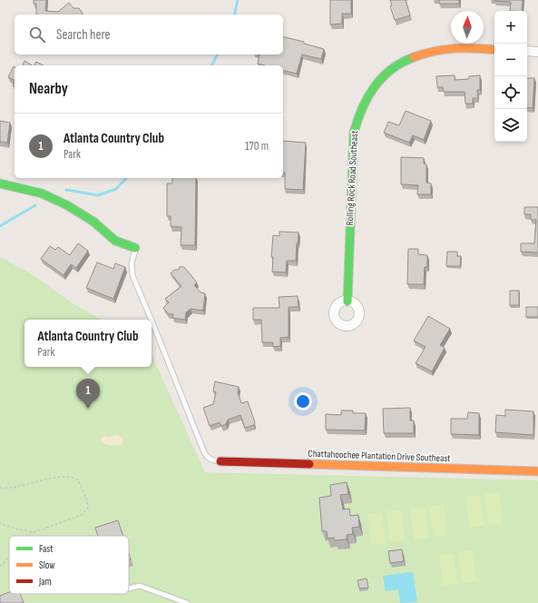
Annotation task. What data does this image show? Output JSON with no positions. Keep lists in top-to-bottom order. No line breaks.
{"streets":{"street":["Rolling Rock Road Southeast","Chattahoochee Plantation Drive Southeast"]},"legend":["Fast","Slow","Jam"],"north":"top","page":{"map_buttons":["+","−"],"search":"Search here","heading":"Nearby","list":[{"mark":"1","name":"Atlanta Country Club","note":"Park","value":"170 m"}],"popup":["Atlanta Country Club","Park"],"pins":"1"}}
